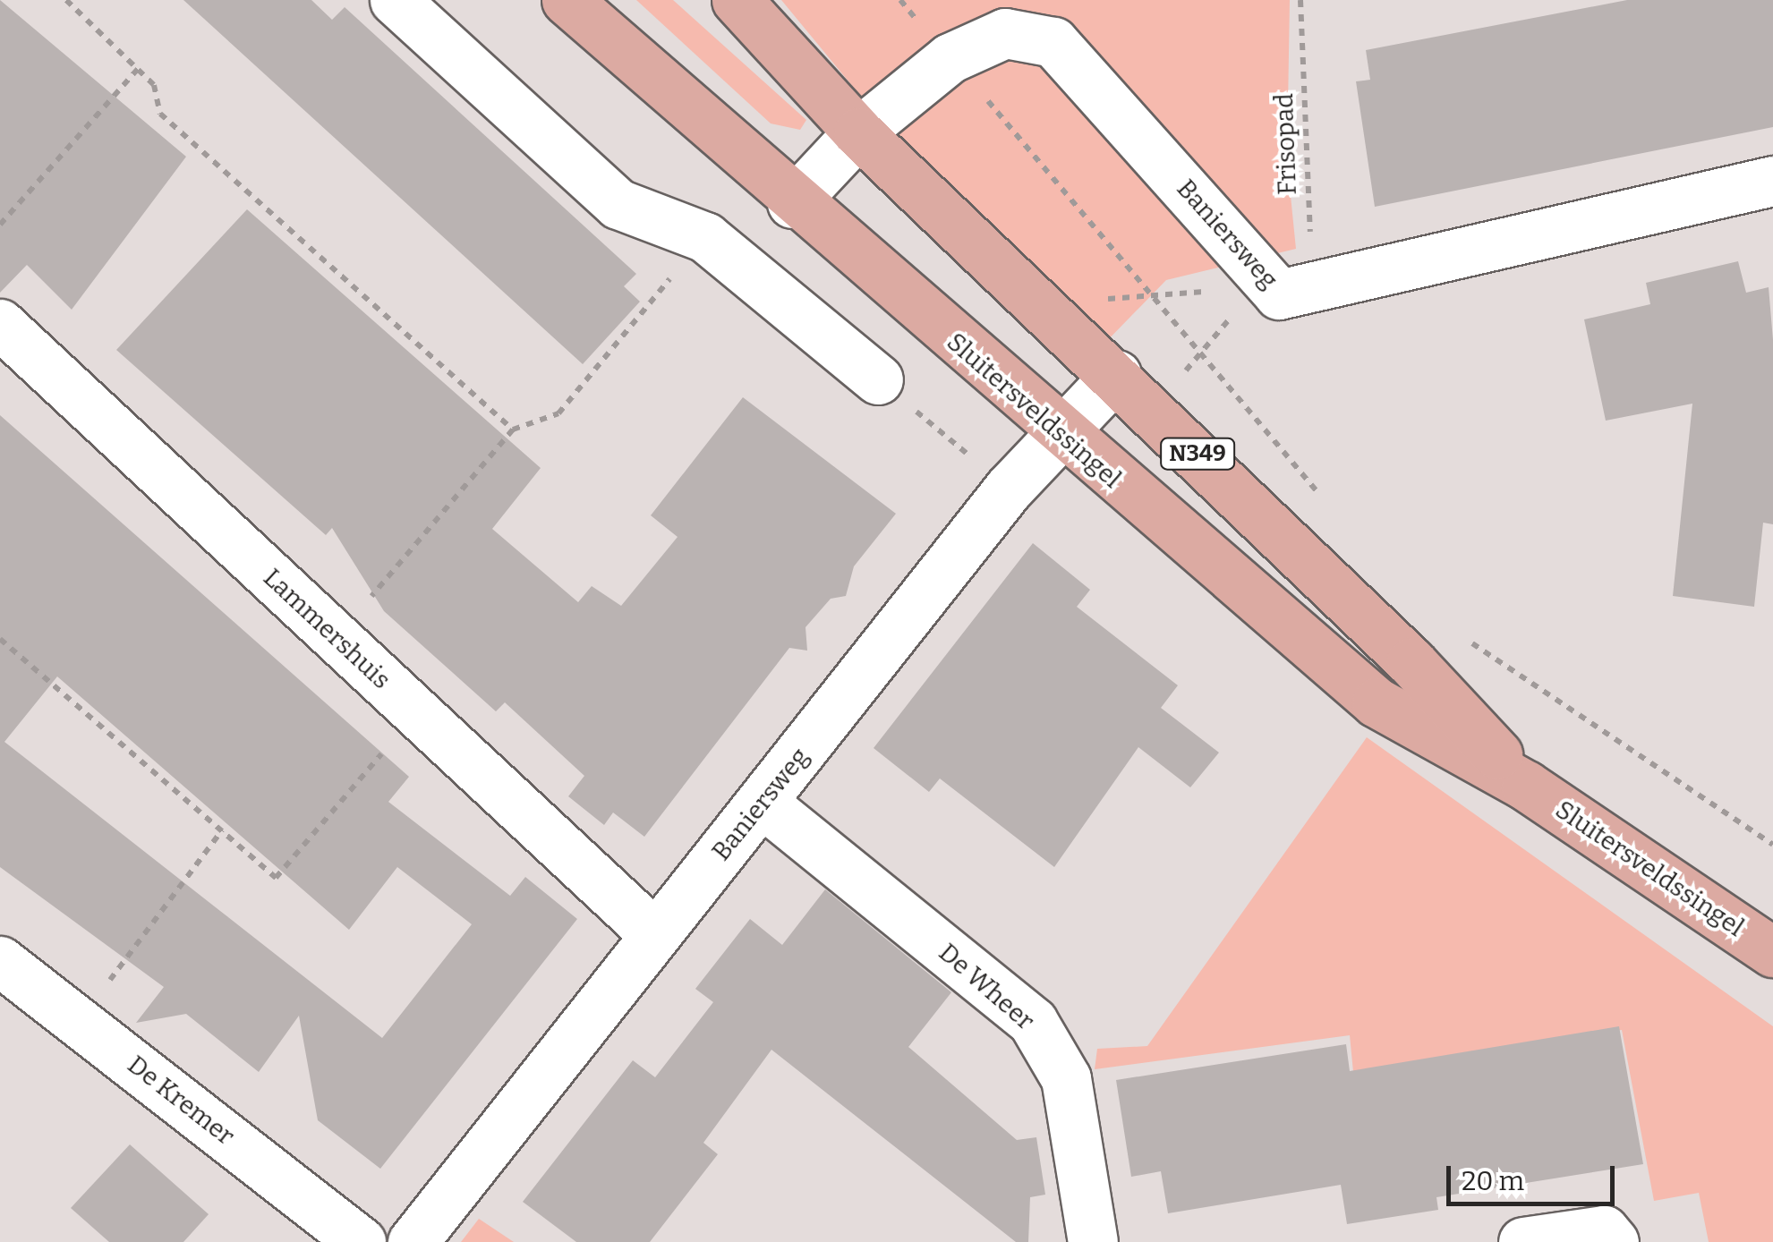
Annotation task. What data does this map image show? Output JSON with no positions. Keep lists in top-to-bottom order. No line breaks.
{"streets":{"main road":["Sluitersveldssingel","N349"],"street":["Baniersweg","Lammershuis","De Wheer","De Kremer"],"path":["Frisopad"]},"crossings":[["Frisopad","Baniersweg"],["Baniersweg","Sluitersveldssingel"],["Baniersweg","Lammershuis"],["Baniersweg","De Wheer"]],"scale_bar":"20 m"}
